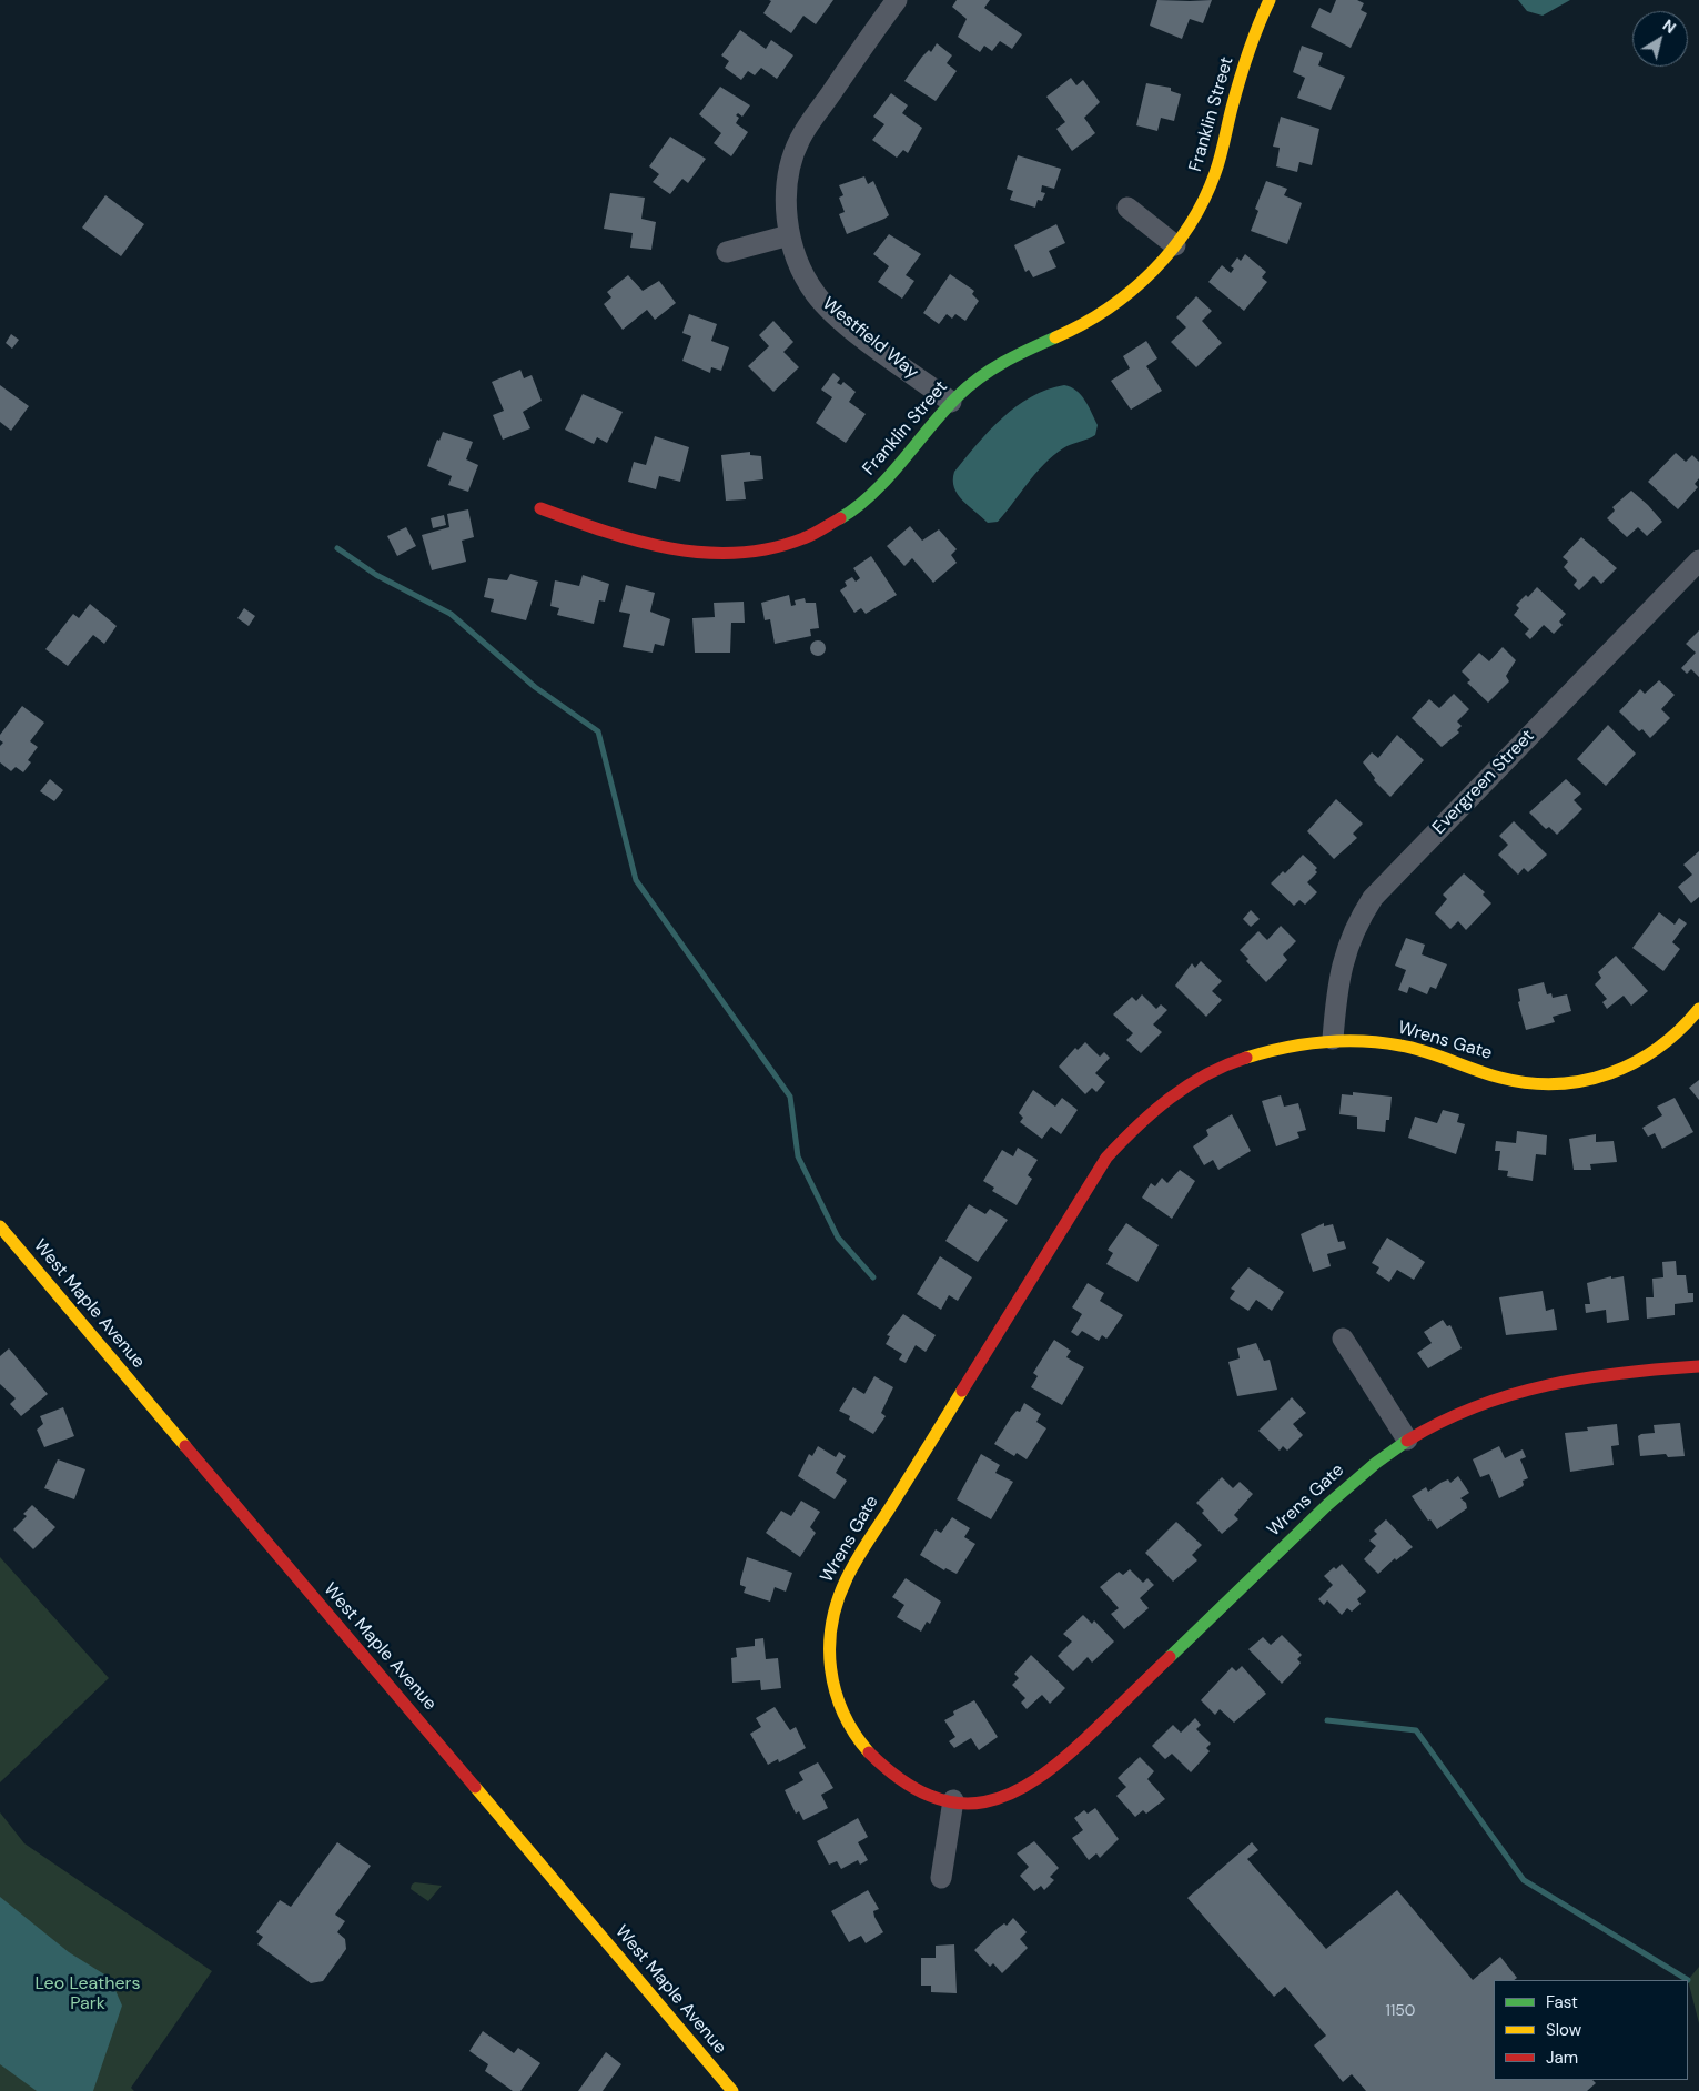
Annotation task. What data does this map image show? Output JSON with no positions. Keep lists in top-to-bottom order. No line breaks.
{"streets":{"street":["Franklin Street","Westfield Way","Evergreen Street","Wrens Gate","West Maple Avenue"]},"crossings":[["Franklin Street","Westfield Way"],["Evergreen Street","Wrens Gate"]],"parks":["Leo Leathers Park"],"house_numbers":["1150"],"legend":["Fast","Slow","Jam"],"north":"top right"}
